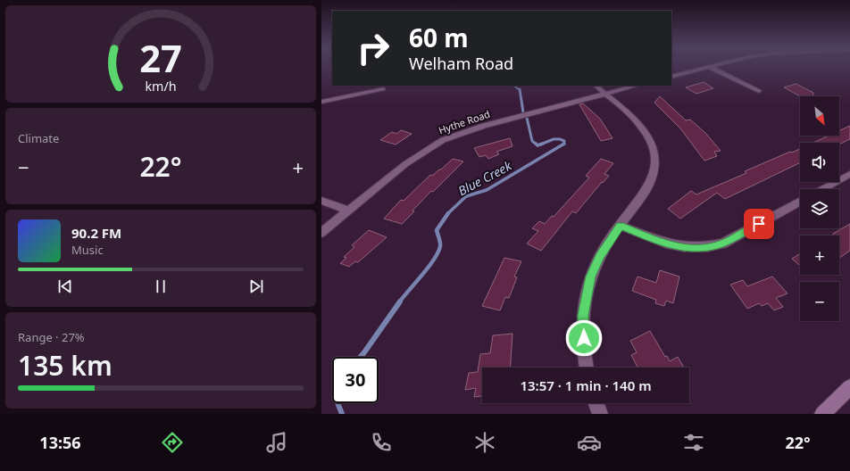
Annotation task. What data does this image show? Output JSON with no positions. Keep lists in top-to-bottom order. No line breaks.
{"streets":{"street":["Hythe Road"]},"water":["Blue Creek"],"north":"bottom right","page":{"turn":["60 m","Welham Road"],"map_buttons":["+","−"],"tile":["Climate",["Range · 27%","135 km"]],"heat":["−","22°","+"],"song":["90.2 FM","Music"],"limit":"30","trip":"13:57 · 1 min · 140 m","tabs":["13:56","22°"],"gauge":["27","km/h"]}}
